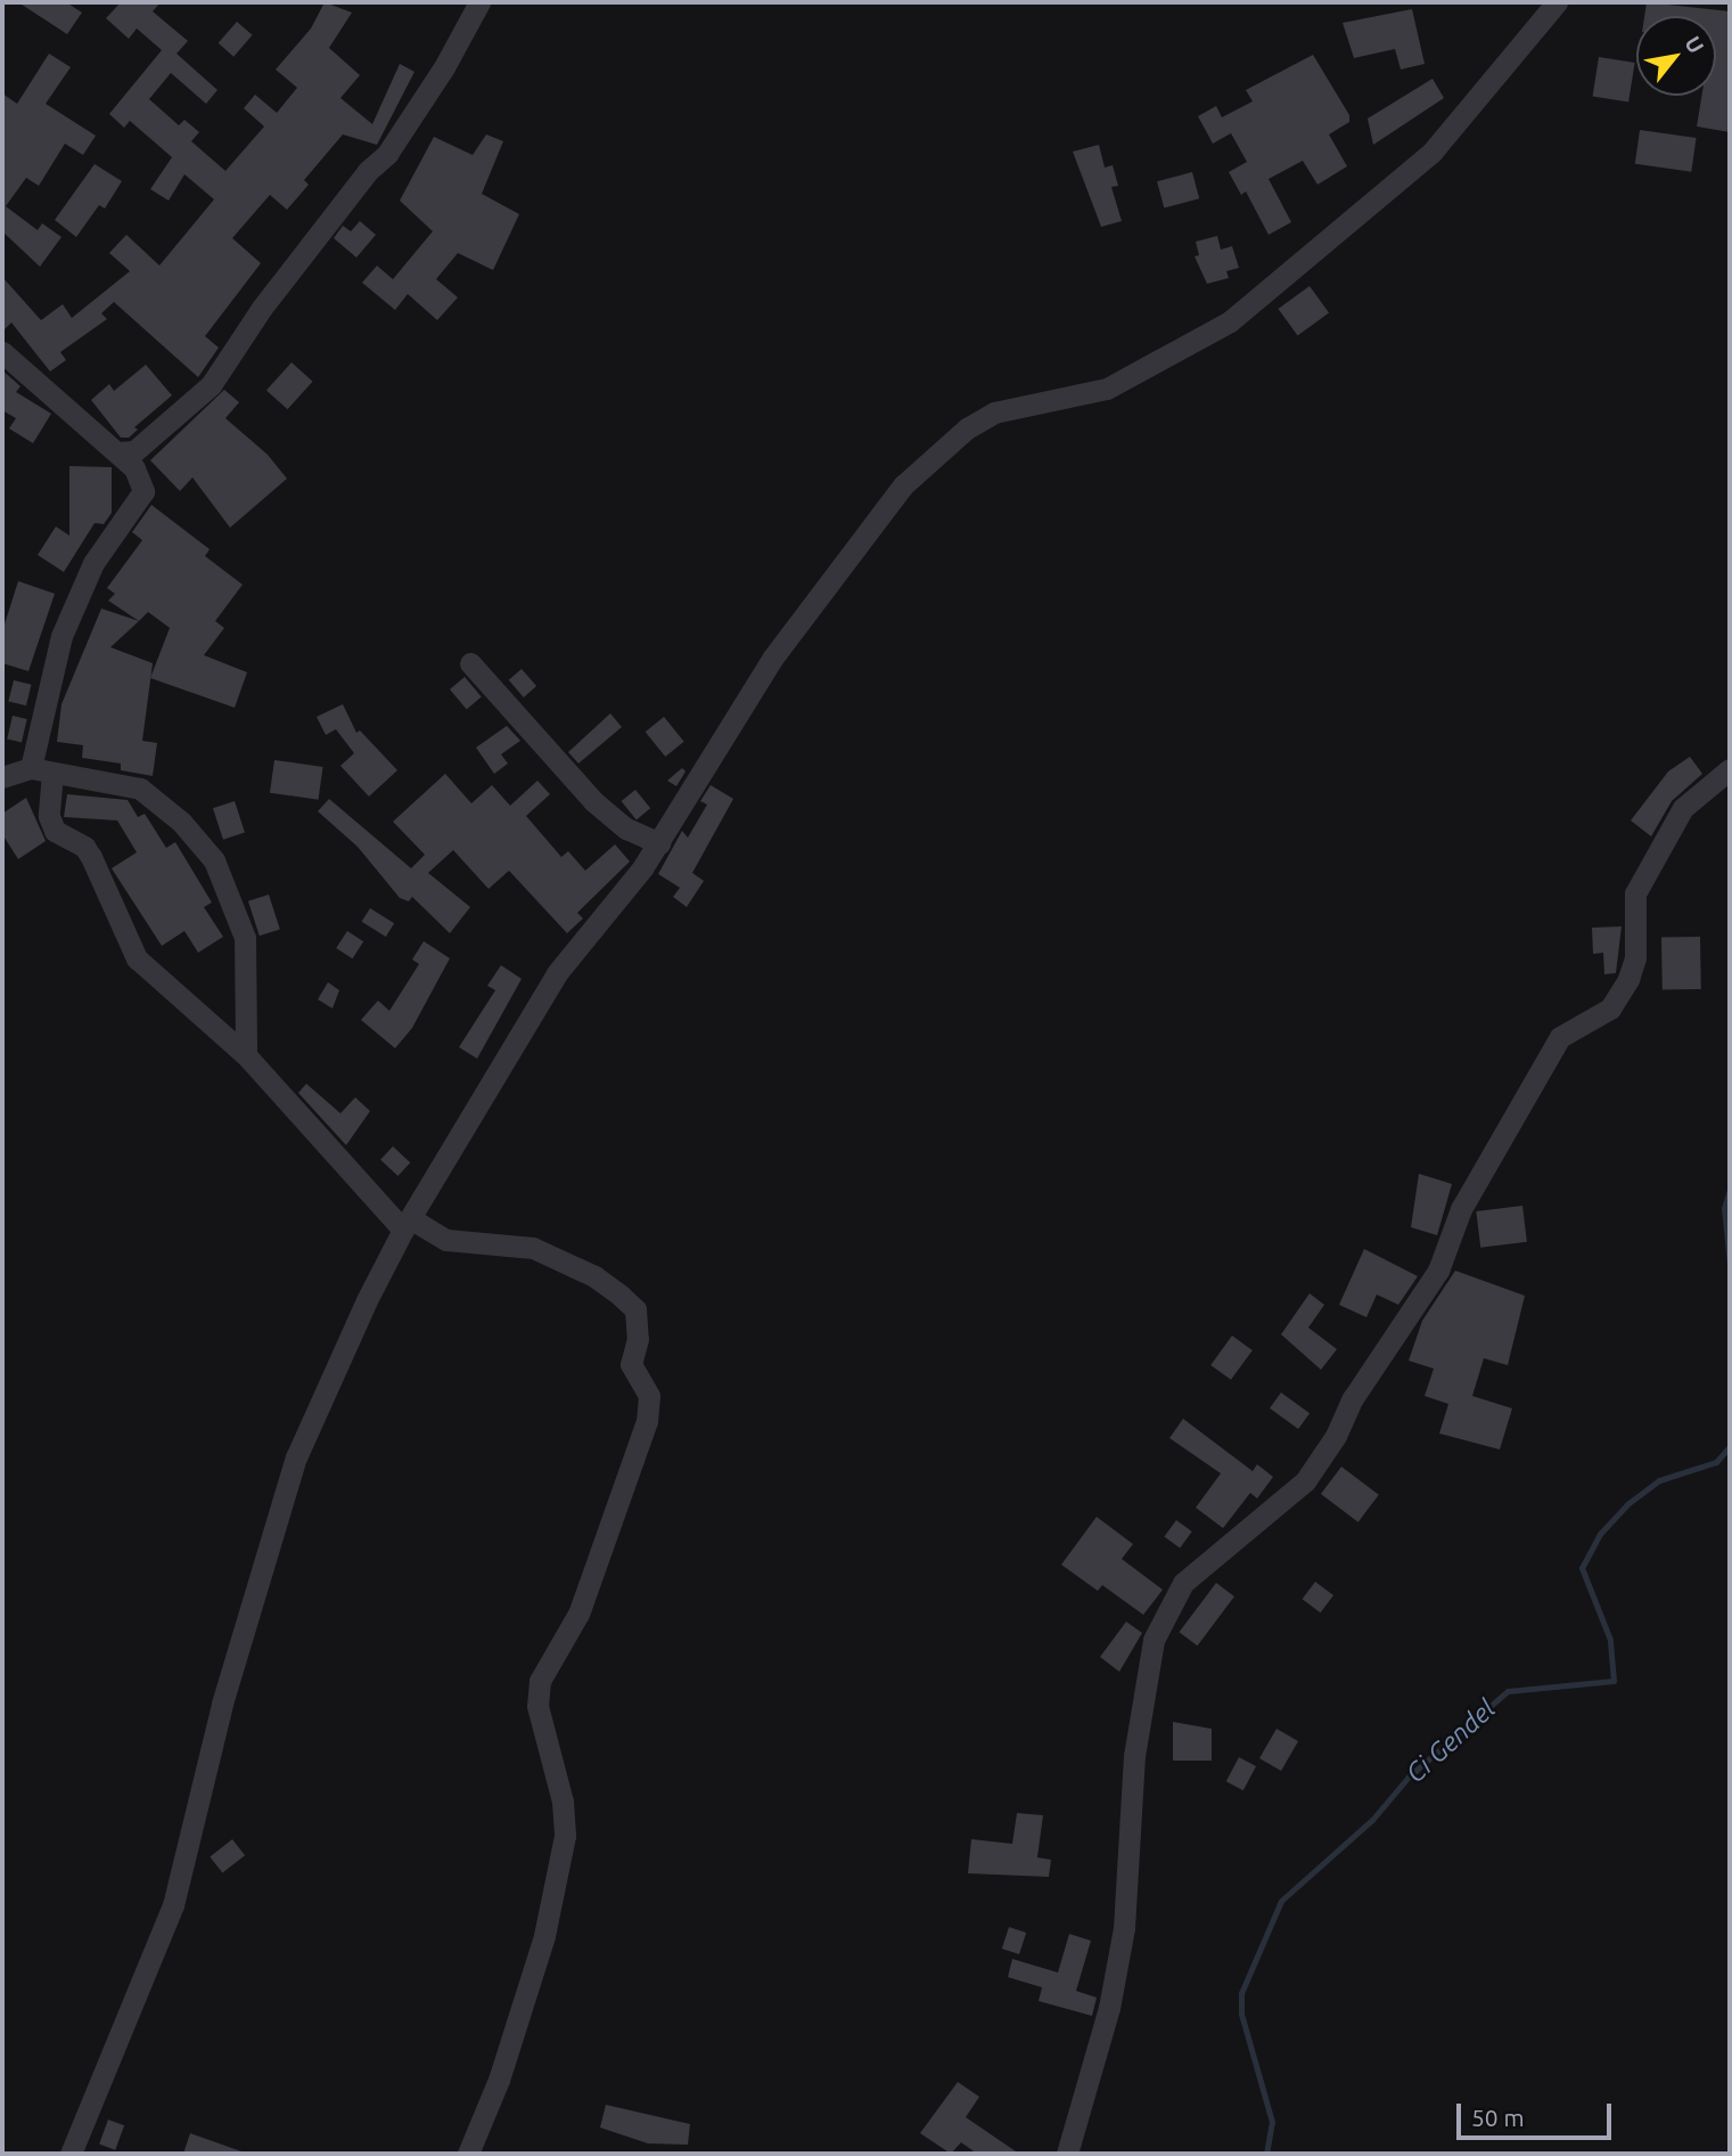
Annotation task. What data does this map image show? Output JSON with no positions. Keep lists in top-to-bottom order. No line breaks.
{"water":["Ci Gendel"],"scale_bar":"50 m","north":"top right"}
